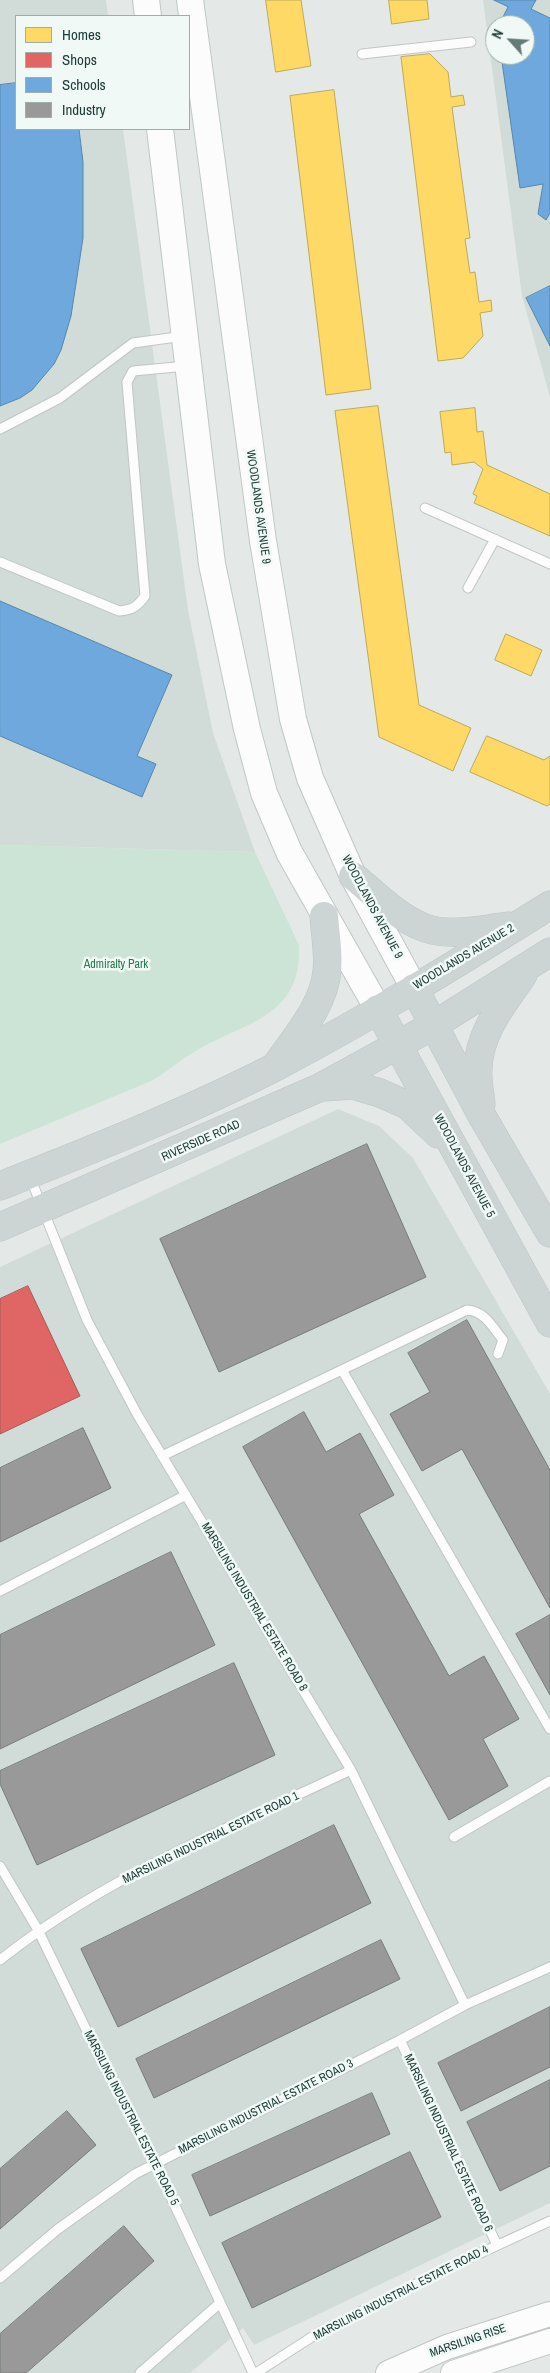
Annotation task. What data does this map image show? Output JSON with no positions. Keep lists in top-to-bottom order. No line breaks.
{"streets":{"main road":["WOODLANDS AVENUE 9","WOODLANDS AVENUE 2","RIVERSIDE ROAD","WOODLANDS AVENUE 5"],"street":["MARSILING RISE"],"lane":["MARSILING INDUSTRIAL ESTATE ROAD 8","MARSILING INDUSTRIAL ESTATE ROAD 1","MARSILING INDUSTRIAL ESTATE ROAD 3","MARSILING INDUSTRIAL ESTATE ROAD 5","MARSILING INDUSTRIAL ESTATE ROAD 6","MARSILING INDUSTRIAL ESTATE ROAD 4"]},"crossings":[["WOODLANDS AVENUE 9","WOODLANDS AVENUE 2"],["WOODLANDS AVENUE 2","WOODLANDS AVENUE 5"],["RIVERSIDE ROAD","WOODLANDS AVENUE 5"],["RIVERSIDE ROAD","MARSILING INDUSTRIAL ESTATE ROAD 8"],["MARSILING INDUSTRIAL ESTATE ROAD 8","MARSILING INDUSTRIAL ESTATE ROAD 1"],["MARSILING INDUSTRIAL ESTATE ROAD 8","MARSILING INDUSTRIAL ESTATE ROAD 3"],["MARSILING INDUSTRIAL ESTATE ROAD 1","MARSILING INDUSTRIAL ESTATE ROAD 5"],["MARSILING INDUSTRIAL ESTATE ROAD 3","MARSILING INDUSTRIAL ESTATE ROAD 5"],["MARSILING INDUSTRIAL ESTATE ROAD 3","MARSILING INDUSTRIAL ESTATE ROAD 6"],["MARSILING INDUSTRIAL ESTATE ROAD 5","MARSILING INDUSTRIAL ESTATE ROAD 4"],["MARSILING INDUSTRIAL ESTATE ROAD 6","MARSILING INDUSTRIAL ESTATE ROAD 4"]],"parks":["Admiralty Park"],"legend":["Homes","Shops","Schools","Industry"],"north":"top left"}
